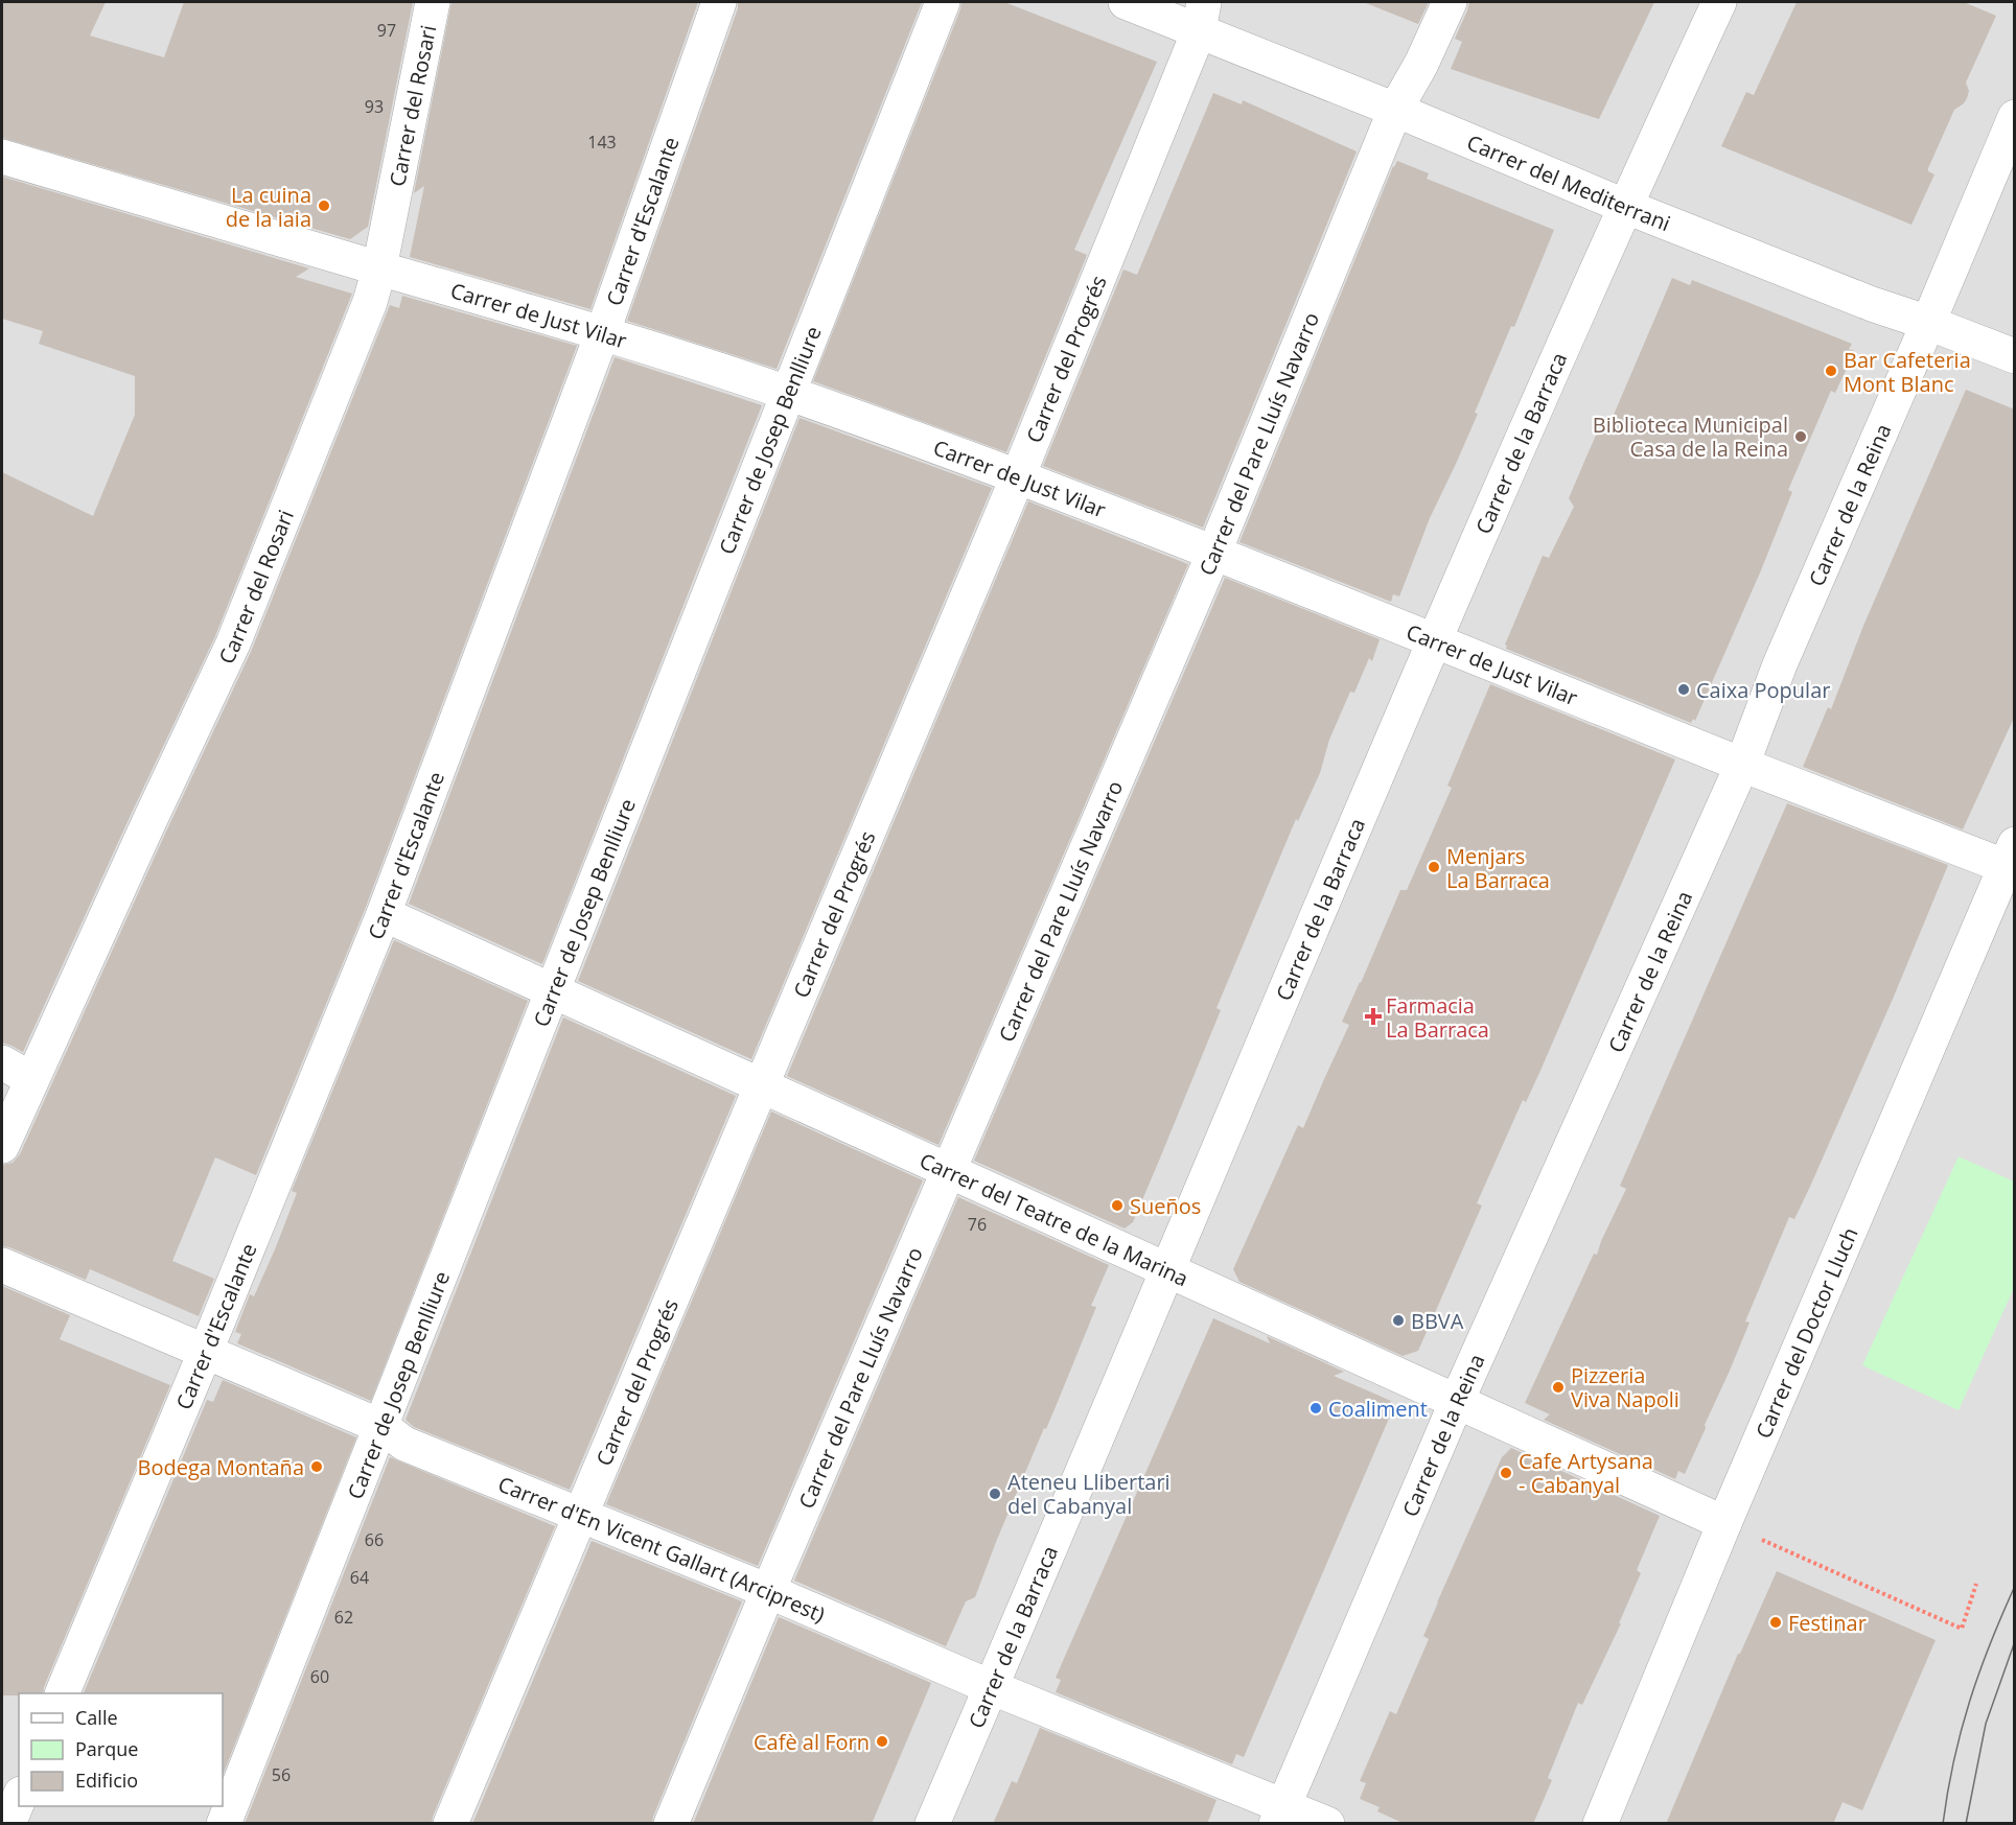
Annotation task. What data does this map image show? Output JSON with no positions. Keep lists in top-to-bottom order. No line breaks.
{"streets":{"street":["Carrer del Rosari","Carrer del Mediterrani","Carrer d'Escalante","Carrer de Just Vilar","Carrer del Progrés","Carrer de Josep Benlliure","Carrer de la Barraca","Carrer del Pare Lluís Navarro","Carrer de la Reina","Carrer del Teatre de la Marina","Carrer del Doctor Lluch","Carrer d'En Vicent Gallart (Arciprest)"]},"crossings":[["Carrer del Rosari","Carrer de Just Vilar"],["Carrer del Mediterrani","Carrer del Progrés"],["Carrer del Mediterrani","Carrer de la Barraca"],["Carrer del Mediterrani","Carrer del Pare Lluís Navarro"],["Carrer del Mediterrani","Carrer de la Reina"],["Carrer d'Escalante","Carrer de Just Vilar"],["Carrer d'Escalante","Carrer del Teatre de la Marina"],["Carrer d'Escalante","Carrer d'En Vicent Gallart (Arciprest)"],["Carrer de Just Vilar","Carrer del Progrés"],["Carrer de Just Vilar","Carrer de Josep Benlliure"],["Carrer de Just Vilar","Carrer de la Barraca"],["Carrer de Just Vilar","Carrer del Pare Lluís Navarro"],["Carrer de Just Vilar","Carrer de la Reina"],["Carrer de Just Vilar","Carrer del Doctor Lluch"],["Carrer del Progrés","Carrer del Teatre de la Marina"],["Carrer del Progrés","Carrer d'En Vicent Gallart (Arciprest)"],["Carrer de Josep Benlliure","Carrer del Teatre de la Marina"],["Carrer de Josep Benlliure","Carrer d'En Vicent Gallart (Arciprest)"],["Carrer de la Barraca","Carrer del Teatre de la Marina"],["Carrer de la Barraca","Carrer d'En Vicent Gallart (Arciprest)"],["Carrer del Pare Lluís Navarro","Carrer del Teatre de la Marina"],["Carrer del Pare Lluís Navarro","Carrer d'En Vicent Gallart (Arciprest)"],["Carrer de la Reina","Carrer del Teatre de la Marina"],["Carrer de la Reina","Carrer d'En Vicent Gallart (Arciprest)"],["Carrer del Teatre de la Marina","Carrer del Doctor Lluch"]],"places":{"other":["La cuina de la iaia","Bar Cafeteria Mont Blanc","Biblioteca Municipal Casa de la Reina","Caixa Popular","Menjars La Barraca","Sueños","BBVA","Pizzeria Viva Napoli","Coaliment","Bodega Montaña","Cafe Artysana - Cabanyal","Ateneu Llibertari del Cabanyal","Festinar","Cafè al Forn"],"health":["Farmacia La Barraca"]},"house_numbers":["97","93","143","76","66","64","62","60","56"],"legend":["Calle","Parque","Edificio"]}
